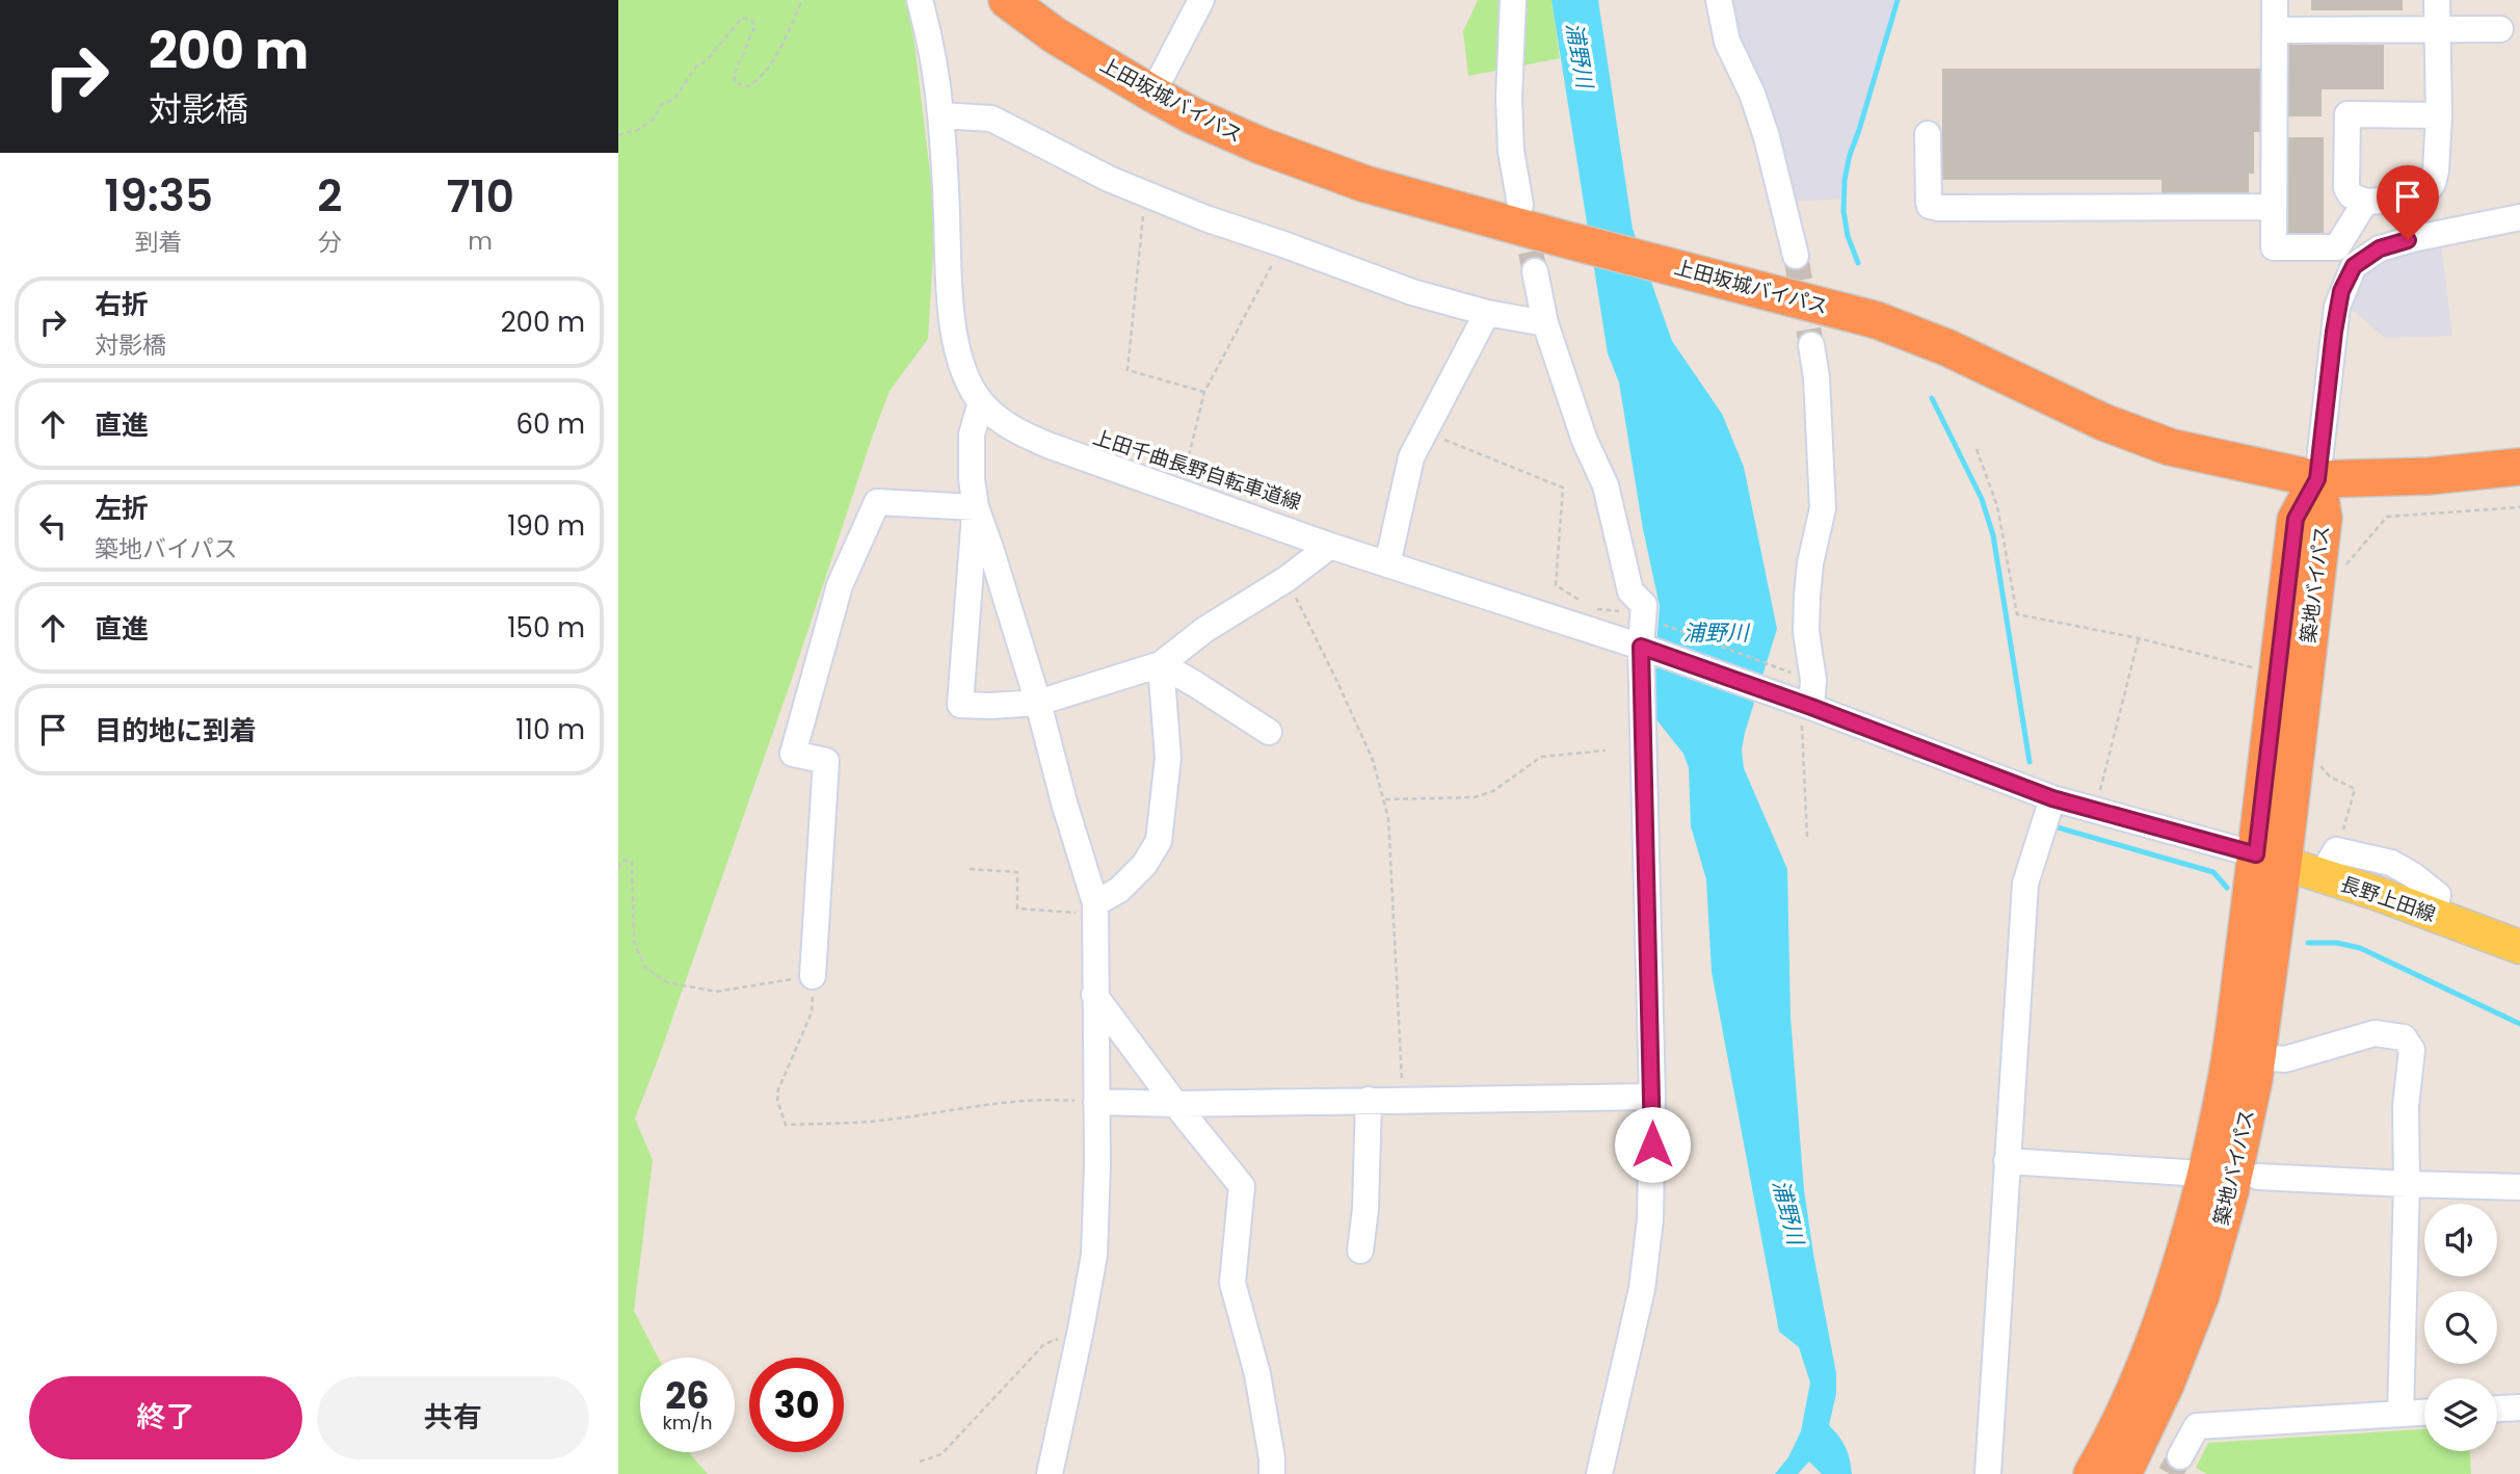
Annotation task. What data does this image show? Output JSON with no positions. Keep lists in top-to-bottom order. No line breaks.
{"streets":{"highway":["上田坂城バイパス","築地バイパス"],"main road":["長野上田線"]},"crossings":[["上田坂城バイパス","築地バイパス"],["築地バイパス","長野上田線"]],"water":["浦野川"],"page":{"turn":["200 m","対影橋"],"eta":["19:35","到着","2","分","710","m"],"list":[{"name":"右折","note":"対影橋","value":"200 m"},{"name":"直進","value":"60 m"},{"name":"左折","note":"築地バイパス","value":"190 m"},{"name":"直進","value":"150 m"},{"name":"目的地に到着","value":"110 m"}],"speed":"26 km/h","limit":"30","buttons":["終了","共有"]}}
